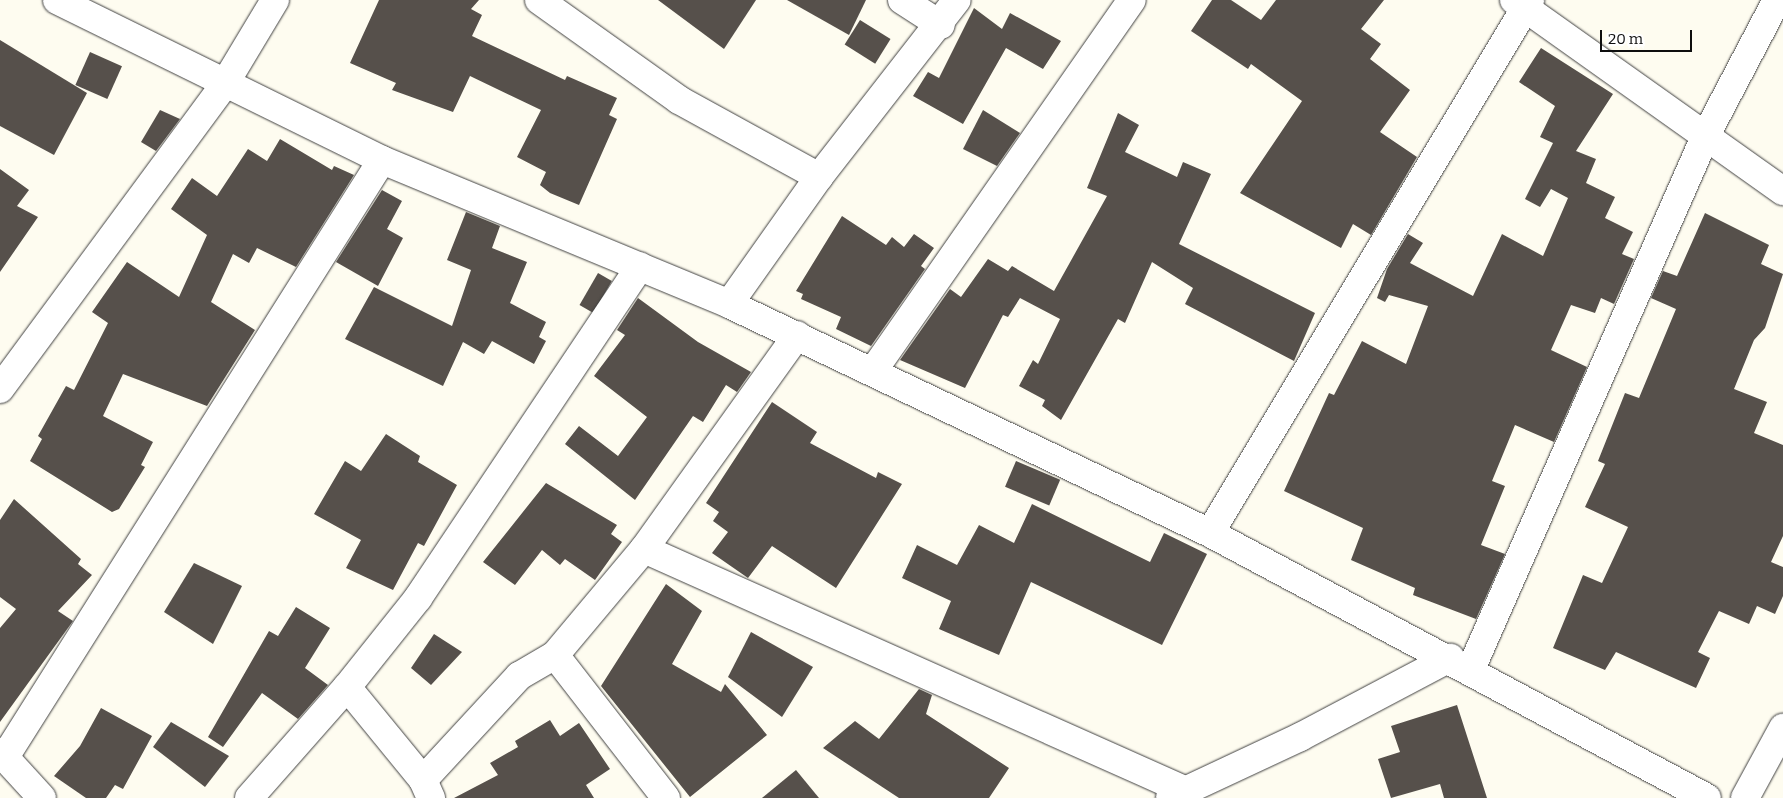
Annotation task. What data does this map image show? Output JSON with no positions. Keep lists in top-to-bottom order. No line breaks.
{"scale_bar":"20 m"}
